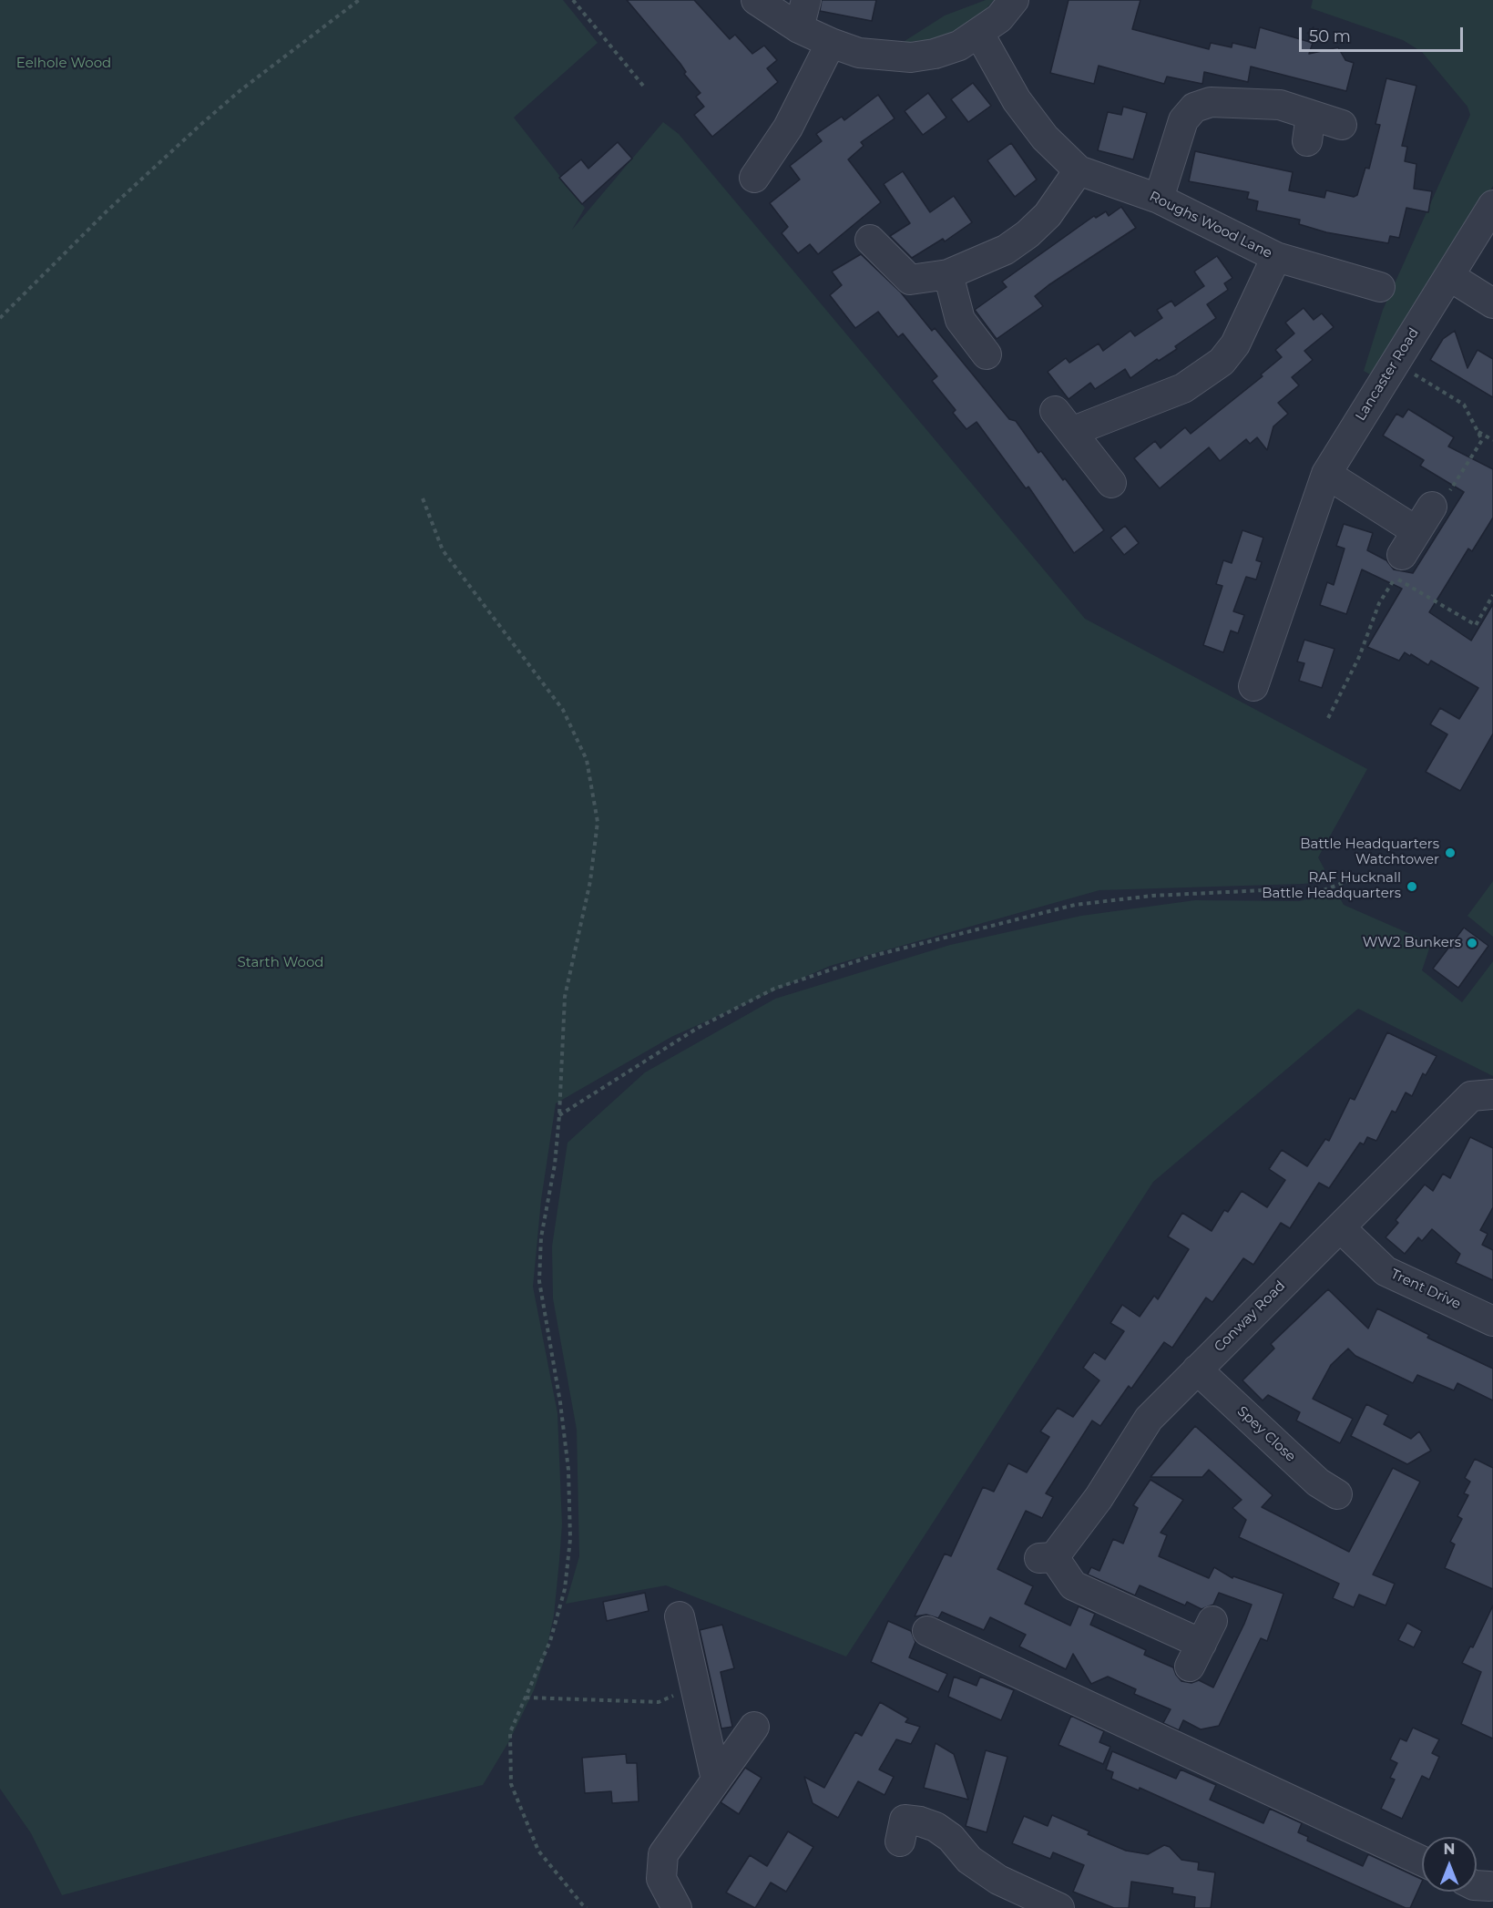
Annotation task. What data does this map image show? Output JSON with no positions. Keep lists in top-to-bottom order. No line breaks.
{"streets":{"street":["Roughs Wood Lane","Lancaster Road","Trent Drive","Conway Road","Spey Close"]},"crossings":[["Trent Drive","Conway Road"],["Conway Road","Spey Close"]],"parks":["Eelhole Wood","Starth Wood"],"places":["Battle Headquarters Watchtower","RAF Hucknall Battle Headquarters","WW2 Bunkers"],"scale_bar":"50 m","north":"top"}
